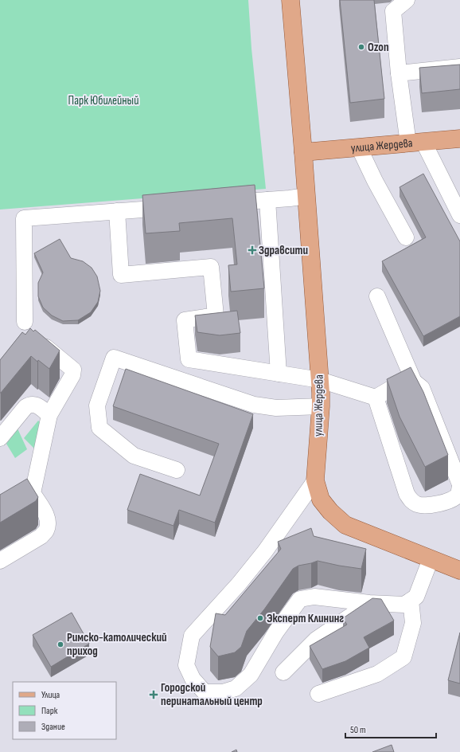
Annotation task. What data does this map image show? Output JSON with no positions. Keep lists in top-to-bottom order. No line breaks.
{"streets":{"main road":["улица Жердева"]},"parks":["Парк Юбилейный"],"places":{"other":["Ozon","Эксперт Клининг","Римско-католический приход"],"health":["Здравсити","Городской перинатальный центр"]},"legend":["Улица","Парк","Здание"],"scale_bar":"50 m"}
